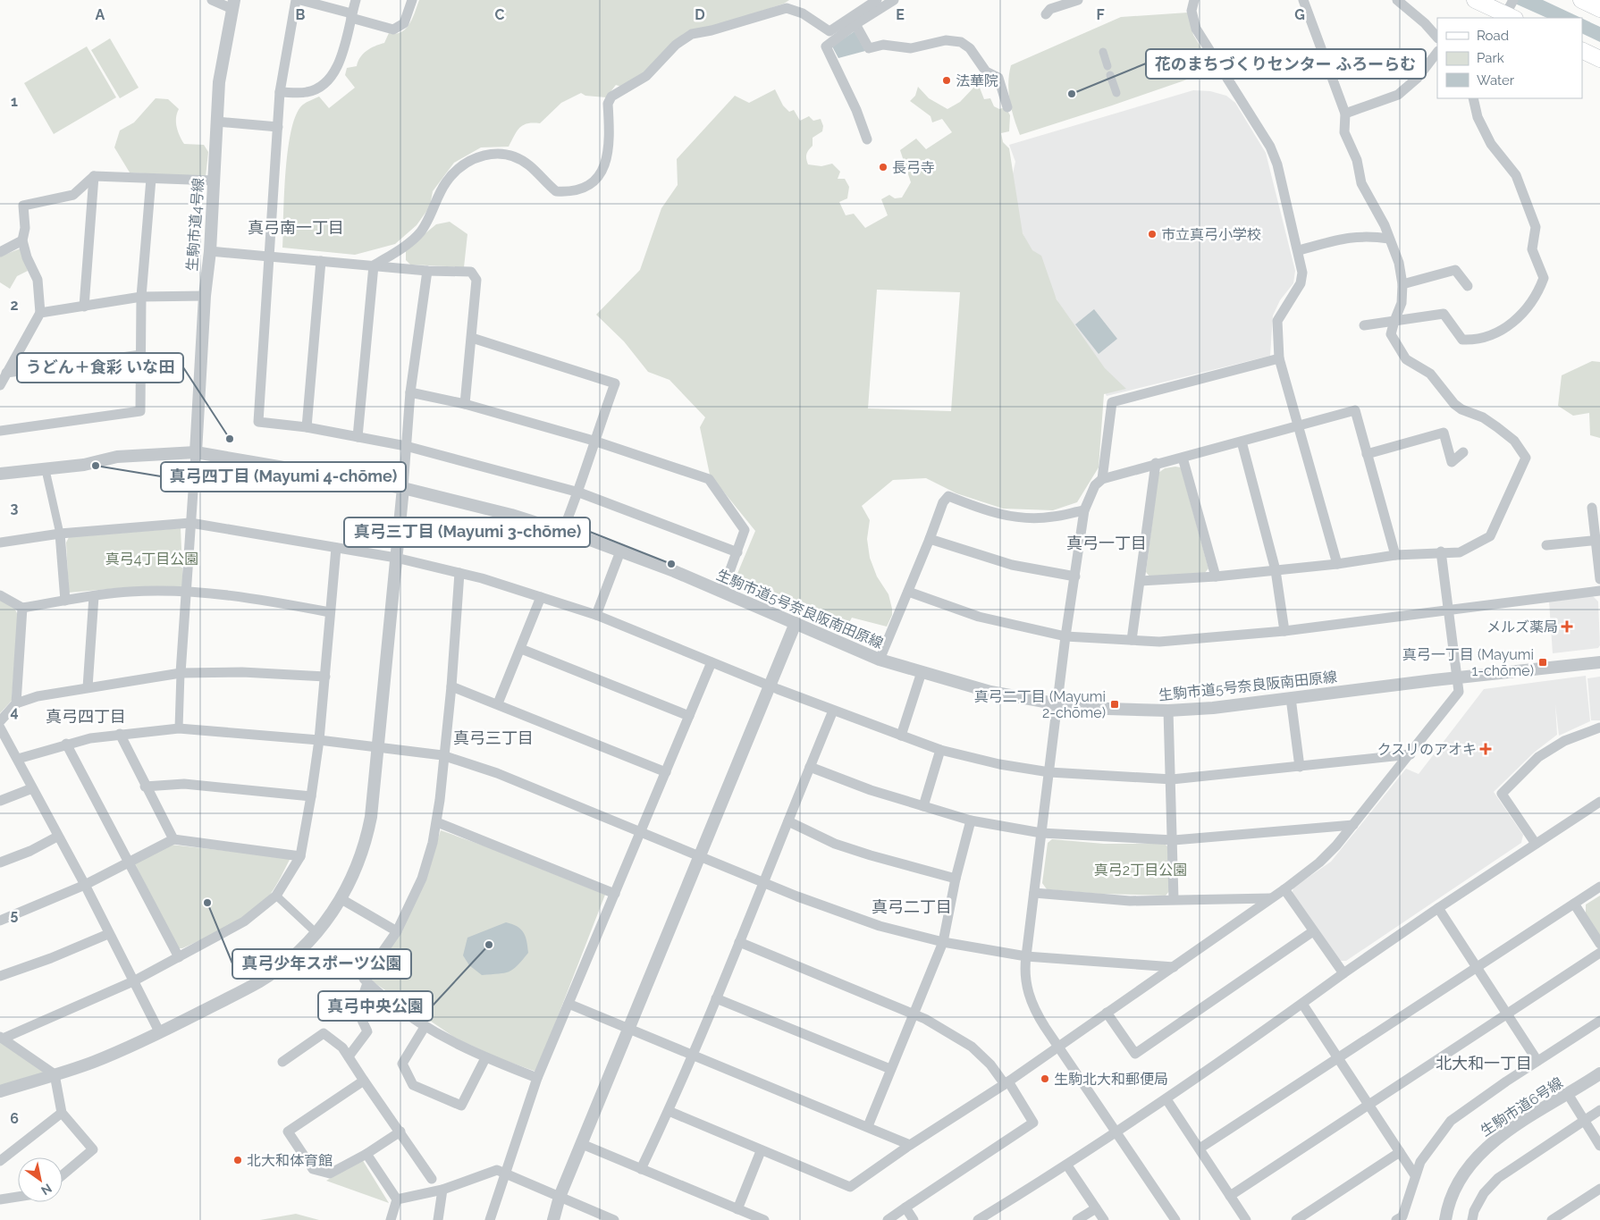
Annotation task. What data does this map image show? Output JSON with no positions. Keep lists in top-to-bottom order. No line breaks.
{"streets":{"street":["生駒市道4号線","生駒市道5号奈良阪南田原線","生駒市道6号線"]},"crossings":[["生駒市道4号線","生駒市道5号奈良阪南田原線"]],"districts":["真弓南一丁目","真弓一丁目","真弓四丁目","真弓三丁目","真弓二丁目","北大和一丁目"],"parks":["真弓4丁目公園","真弓2丁目公園"],"places":{"other":["法華院","花のまちづくりセンター ふろーらむ","長弓寺","市立真弓小学校","うどん＋食彩 いな田","真弓四丁目 (Mayumi 4-chōme)","真弓三丁目 (Mayumi 3-chōme)","真弓少年スポーツ公園","真弓中央公園","生駒北大和郵便局","北大和体育館"],"health":["メルズ薬局","クスリのアオキ"],"transit":["真弓一丁目 (Mayumi 1-chōme)","真弓二丁目 (Mayumi 2-chōme)"]},"legend":["Road","Park","Water"],"north":"bottom right","grid":{"columns":["A","B","C","D","E","F","G"],"rows":["1","2","3","4","5","6"]}}
